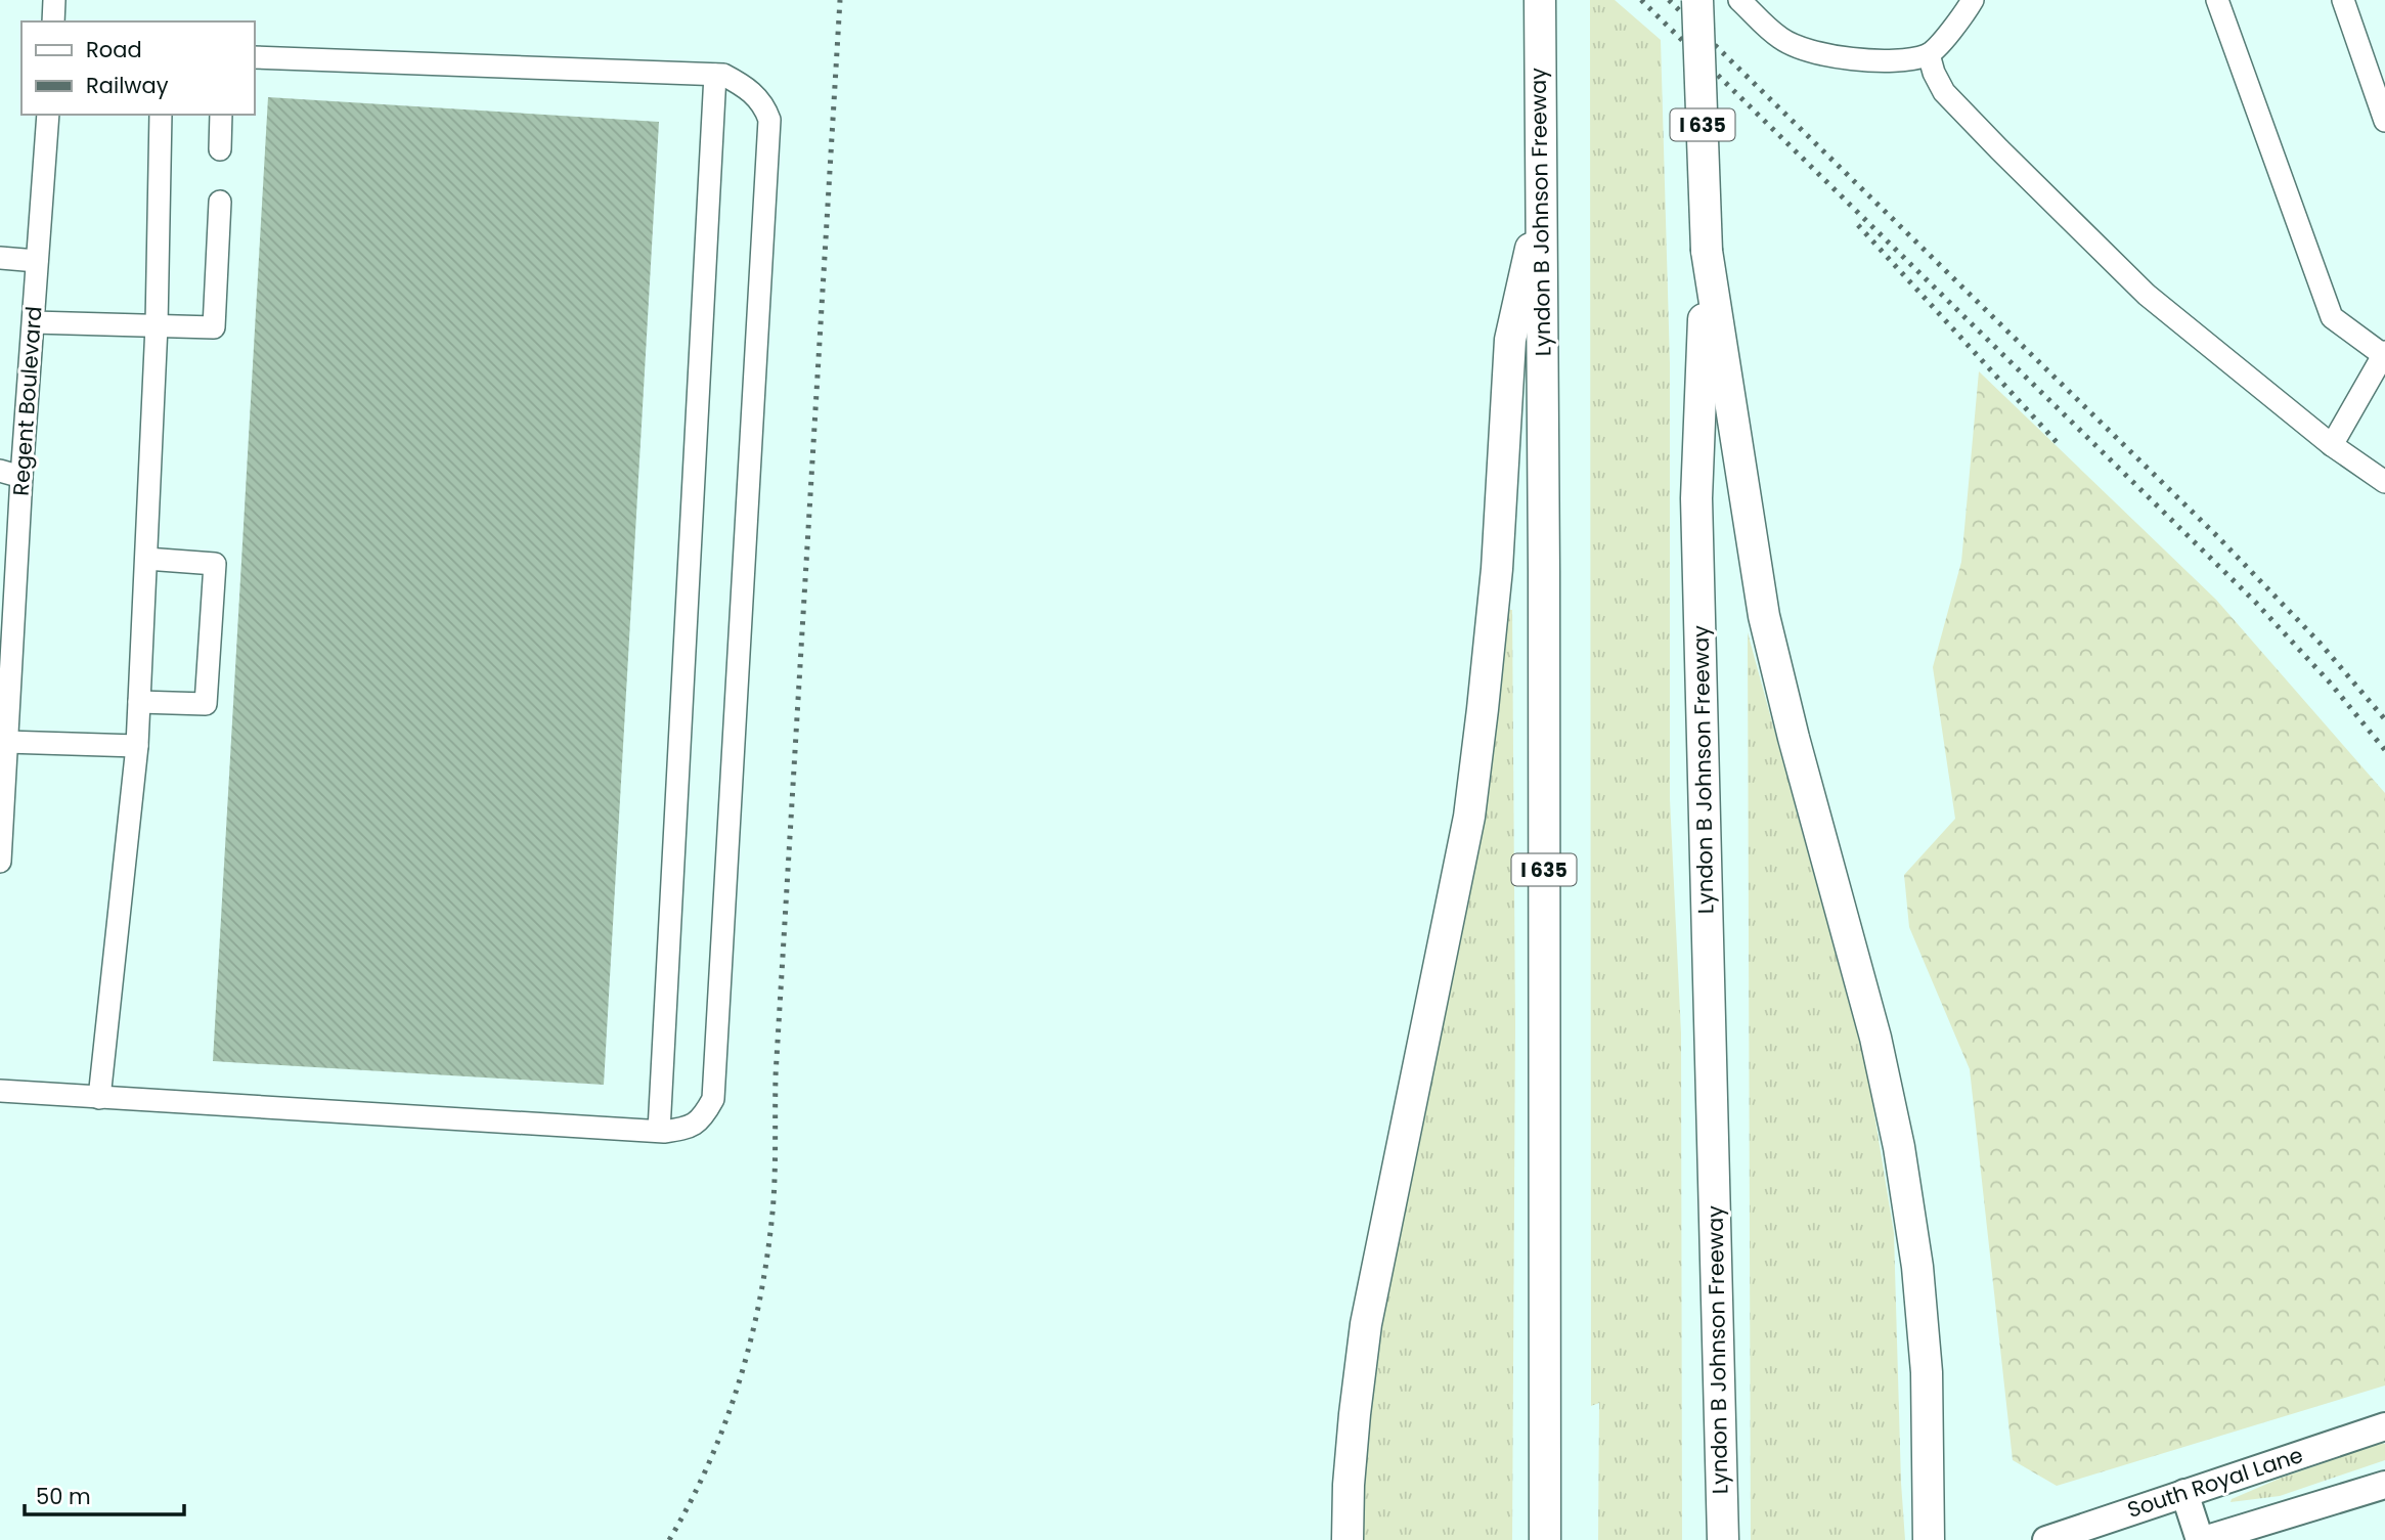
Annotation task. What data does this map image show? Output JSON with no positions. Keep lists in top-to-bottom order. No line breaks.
{"streets":{"highway":["I 635","Lyndon B Johnson Freeway"],"main road":["South Royal Lane"],"street":["Regent Boulevard"]},"legend":["Road","Railway"],"scale_bar":"50 m"}
